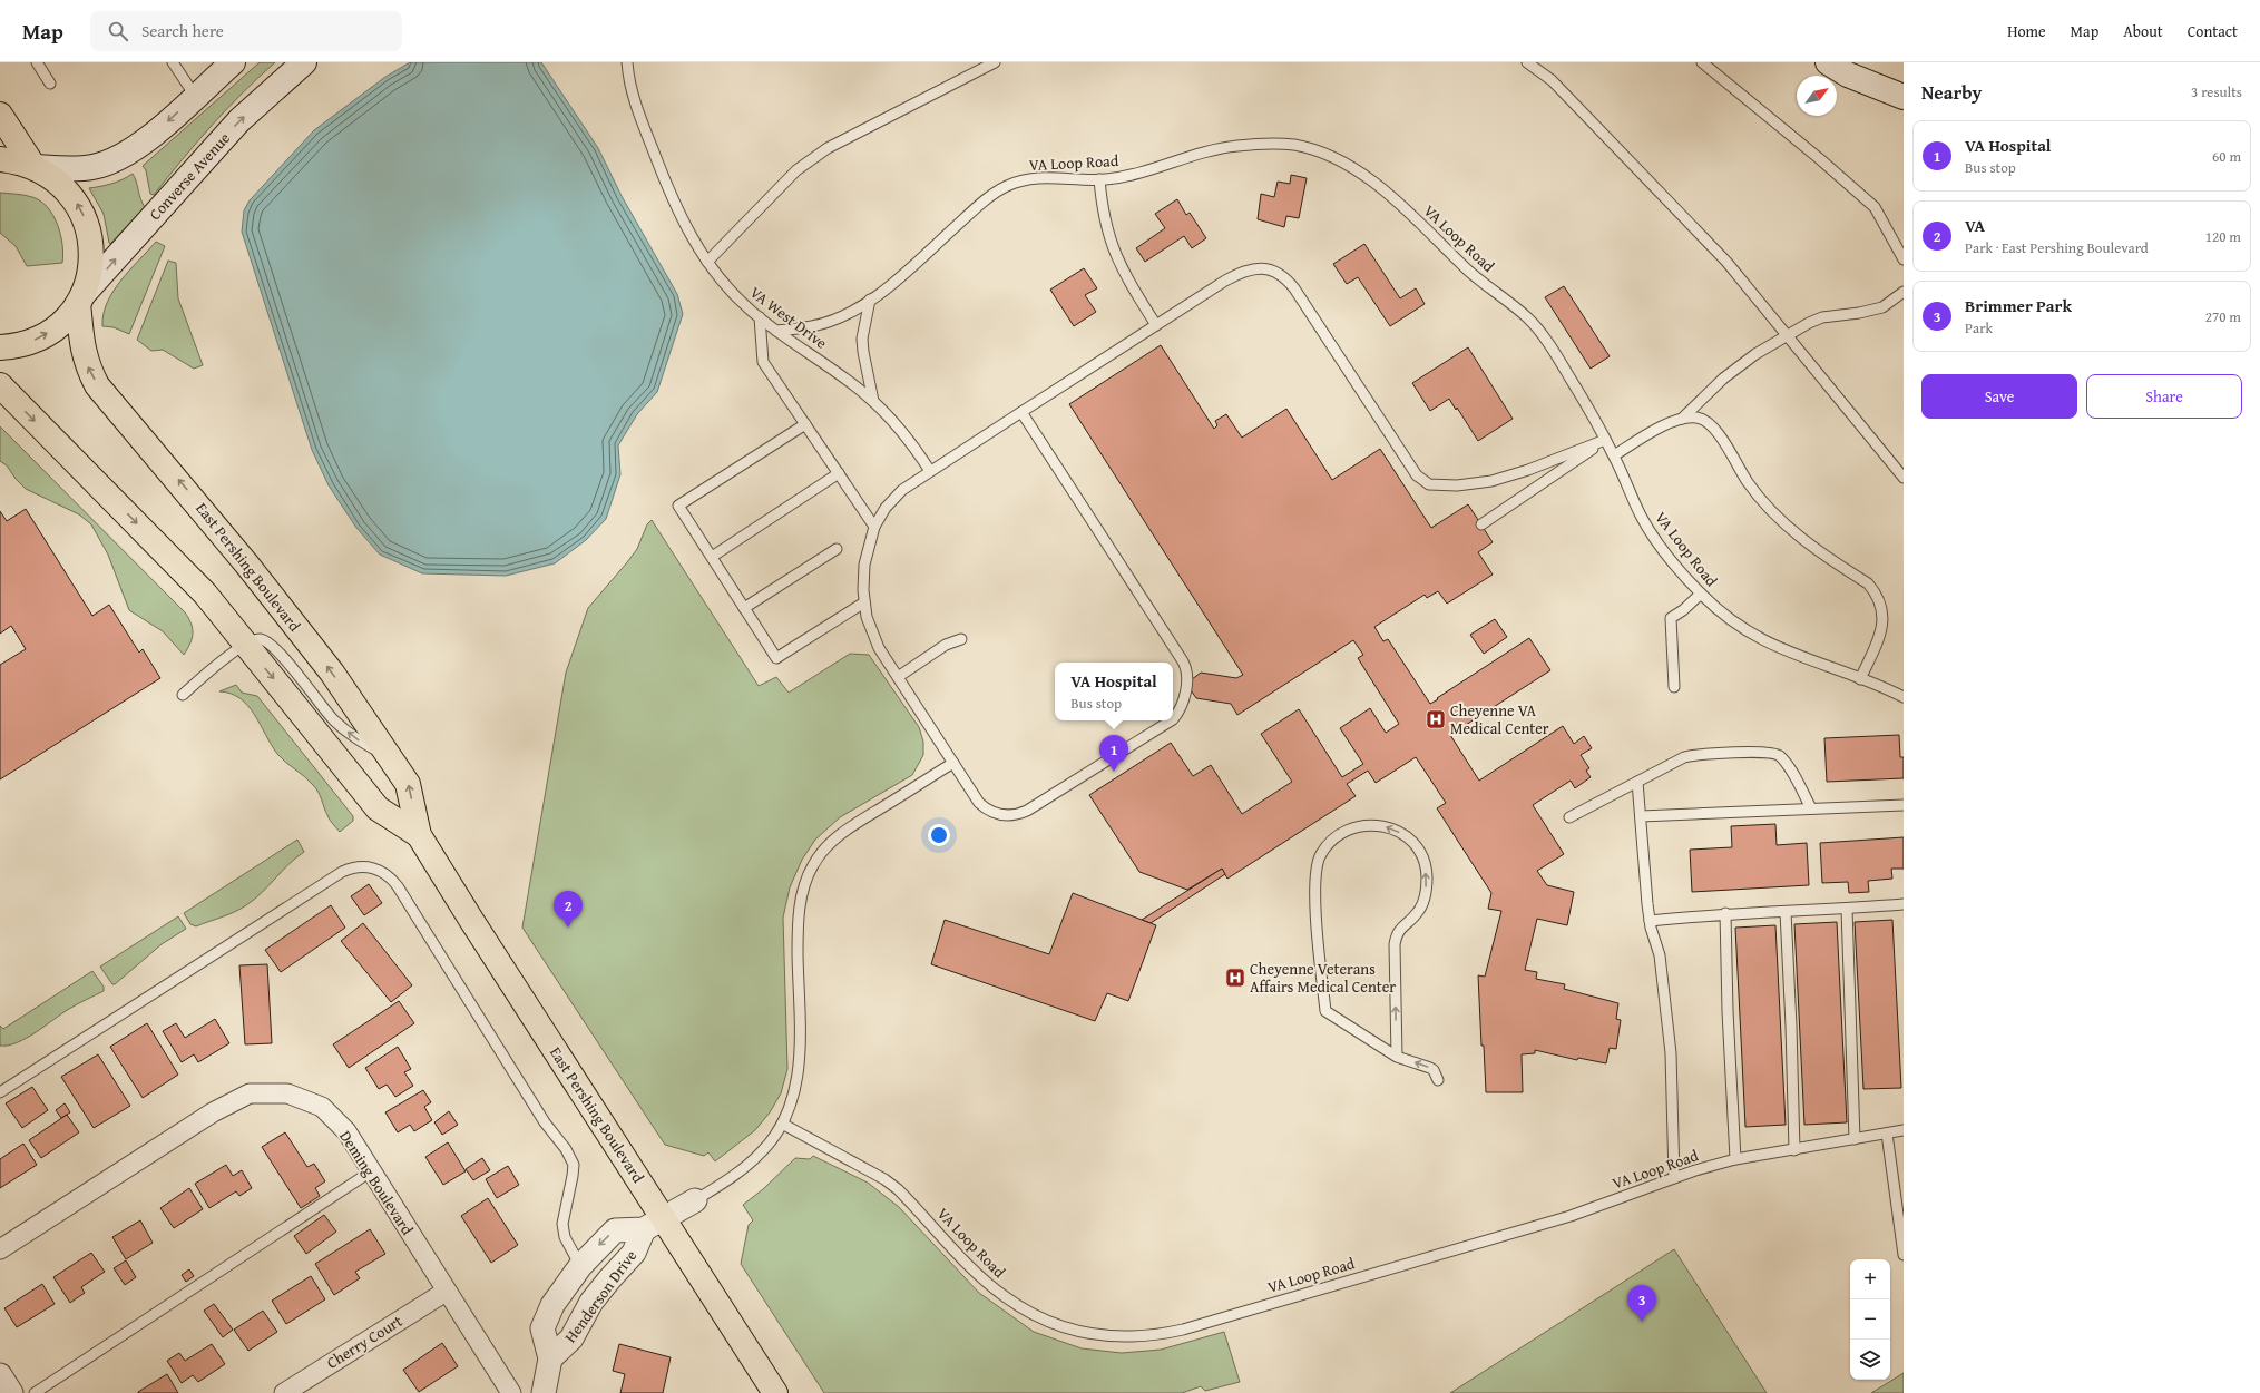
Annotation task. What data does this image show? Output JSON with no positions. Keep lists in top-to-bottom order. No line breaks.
{"streets":{"main road":["Converse Avenue","East Pershing Boulevard"],"street":["Deming Boulevard","Henderson Drive","Cherry Court"],"lane":["VA Loop Road","VA West Drive"]},"crossings":[["VA Loop Road","VA West Drive"],["Converse Avenue","East Pershing Boulevard"],["East Pershing Boulevard","Henderson Drive"],["Deming Boulevard","Cherry Court"]],"one_way":["Converse Avenue"],"places":{"hospital":["Cheyenne VA Medical Center","Cheyenne Veterans Affairs Medical Center"]},"north":"top right","page":{"header":"Map","search":"Search here","nav":["Home","Map","About","Contact"],"heading":["Nearby","3 results"],"list":[{"mark":"1","name":"VA Hospital","note":"Bus stop","value":"60 m"},{"mark":"2","name":"VA","note":"Park · East Pershing Boulevard","value":"120 m"},{"mark":"3","name":"Brimmer Park","note":"Park","value":"270 m"}],"buttons":["Save","Share"],"popup":["VA Hospital","Bus stop"],"pins":["1","2","3"],"map_buttons":["+","−"]}}
